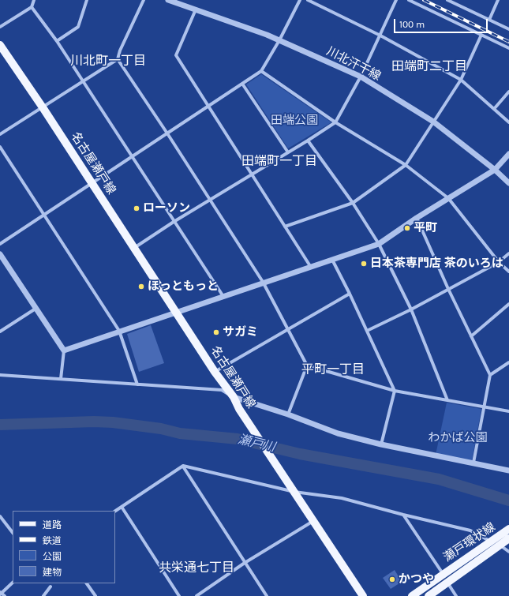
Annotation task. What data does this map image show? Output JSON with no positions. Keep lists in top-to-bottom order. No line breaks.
{"streets":{"main road":["名古屋瀬戸線","瀬戸環状線"],"street":["川北汗干線"]},"districts":["川北町一丁目","田端町二丁目","田端町一丁目","平町一丁目","共栄通七丁目"],"water":["瀬戸川"],"parks":["田端公園","わかば公園"],"places":["ローソン","平町","日本茶専門店 茶のいろは","ほっともっと","サガミ","かつや"],"legend":["道路","鉄道","公園","建物"],"scale_bar":"100 m"}
